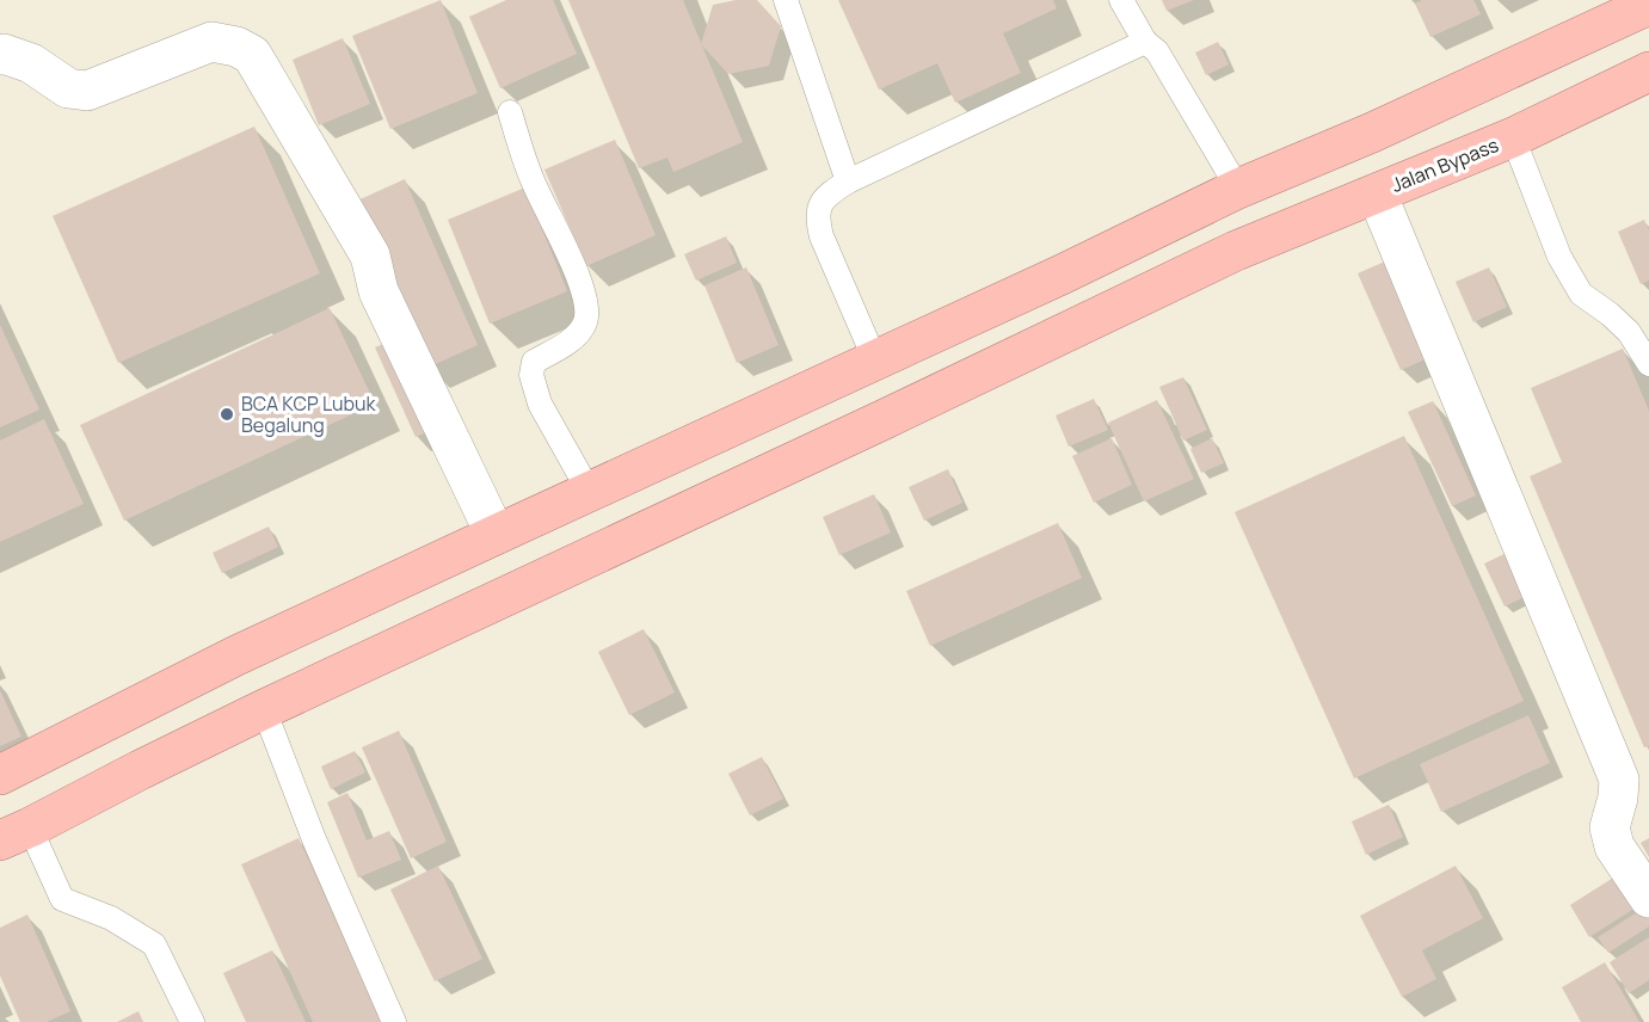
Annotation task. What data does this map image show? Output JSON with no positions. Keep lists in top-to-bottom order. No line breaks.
{"streets":{"highway":["Jalan Bypass"]},"places":["BCA KCP Lubuk Begalung"]}
